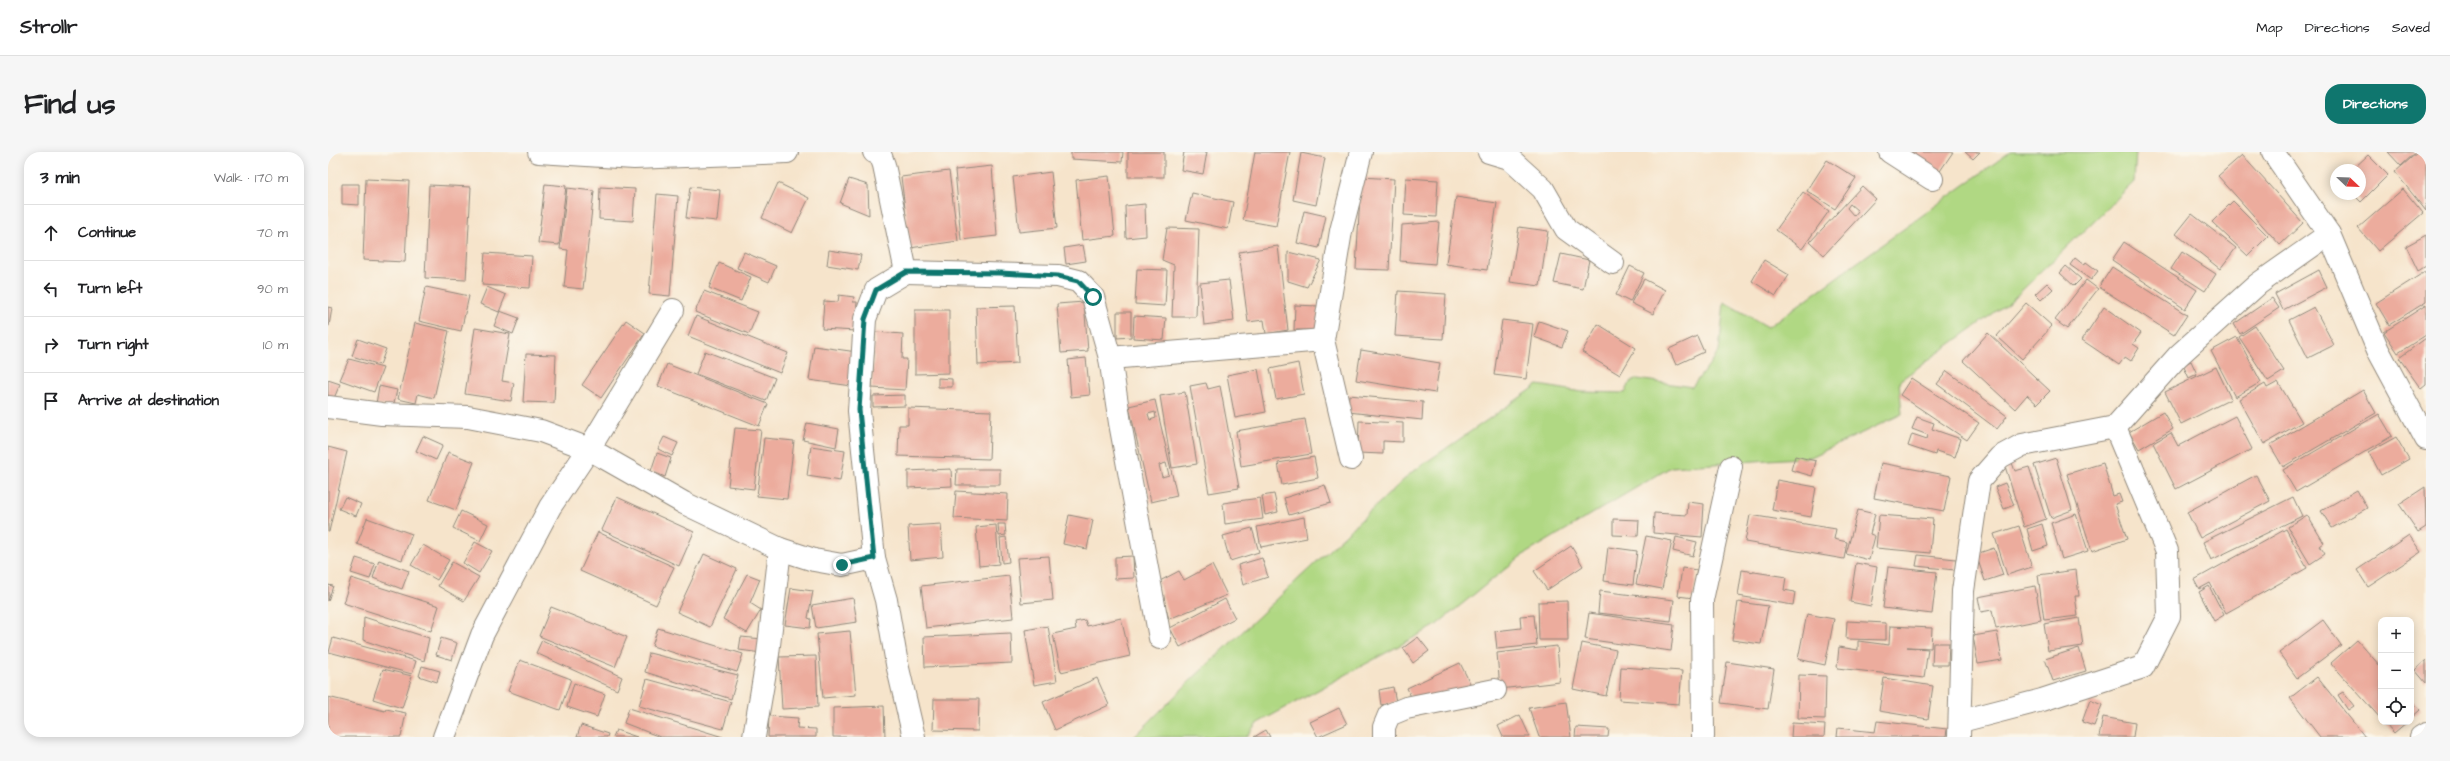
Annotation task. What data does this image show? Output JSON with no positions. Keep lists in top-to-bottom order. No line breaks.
{"north":"bottom right","page":{"header":"Strollr","nav":["Map","Directions","Saved"],"buttons":"Directions","title":"Find us","heading":["3 min","Walk · 170 m"],"list":[["Continue","70 m"],["Turn left","90 m"],["Turn right","10 m"],"Arrive at destination"],"map_buttons":["+","−"]}}
